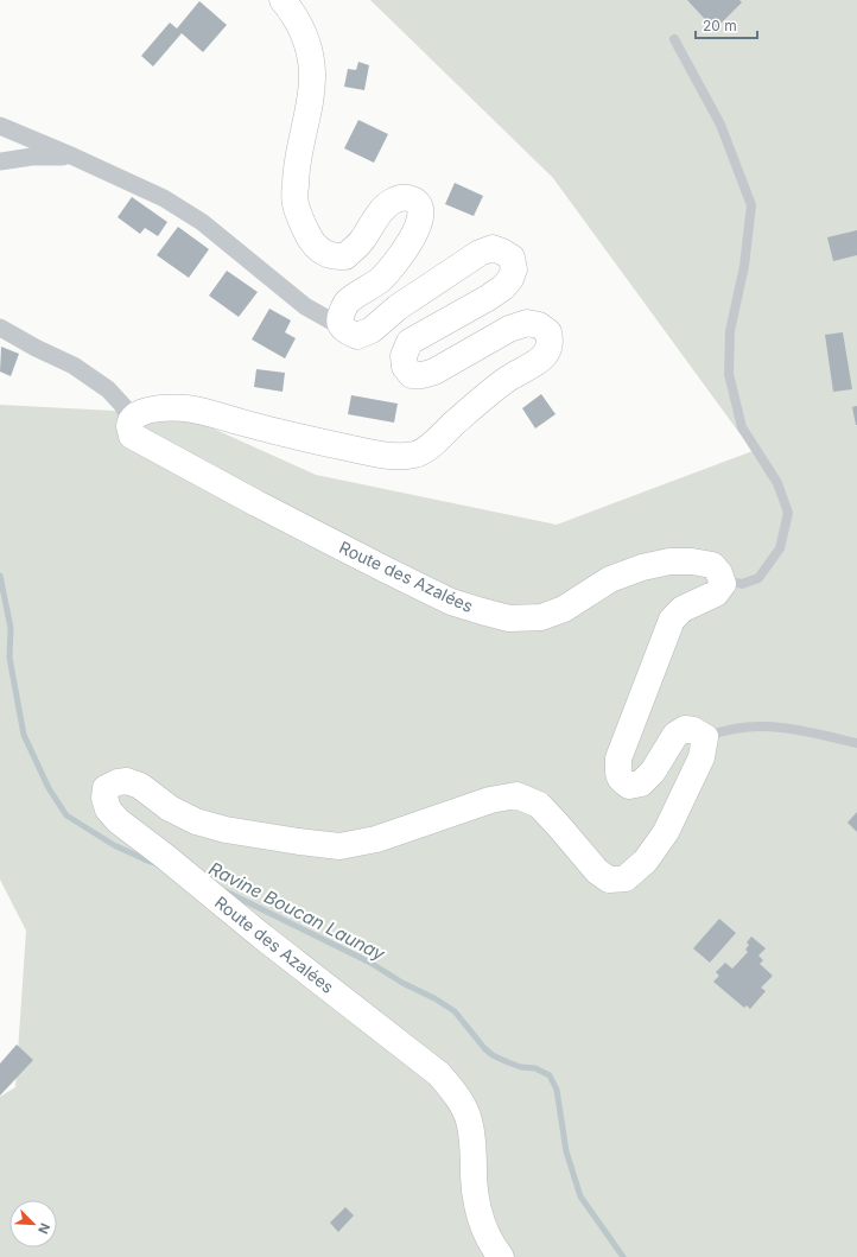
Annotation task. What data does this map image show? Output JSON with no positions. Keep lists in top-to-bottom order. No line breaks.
{"streets":{"main road":["Route des Azalées"]},"water":["Ravine Boucan Launay"],"scale_bar":"20 m","north":"bottom right"}
